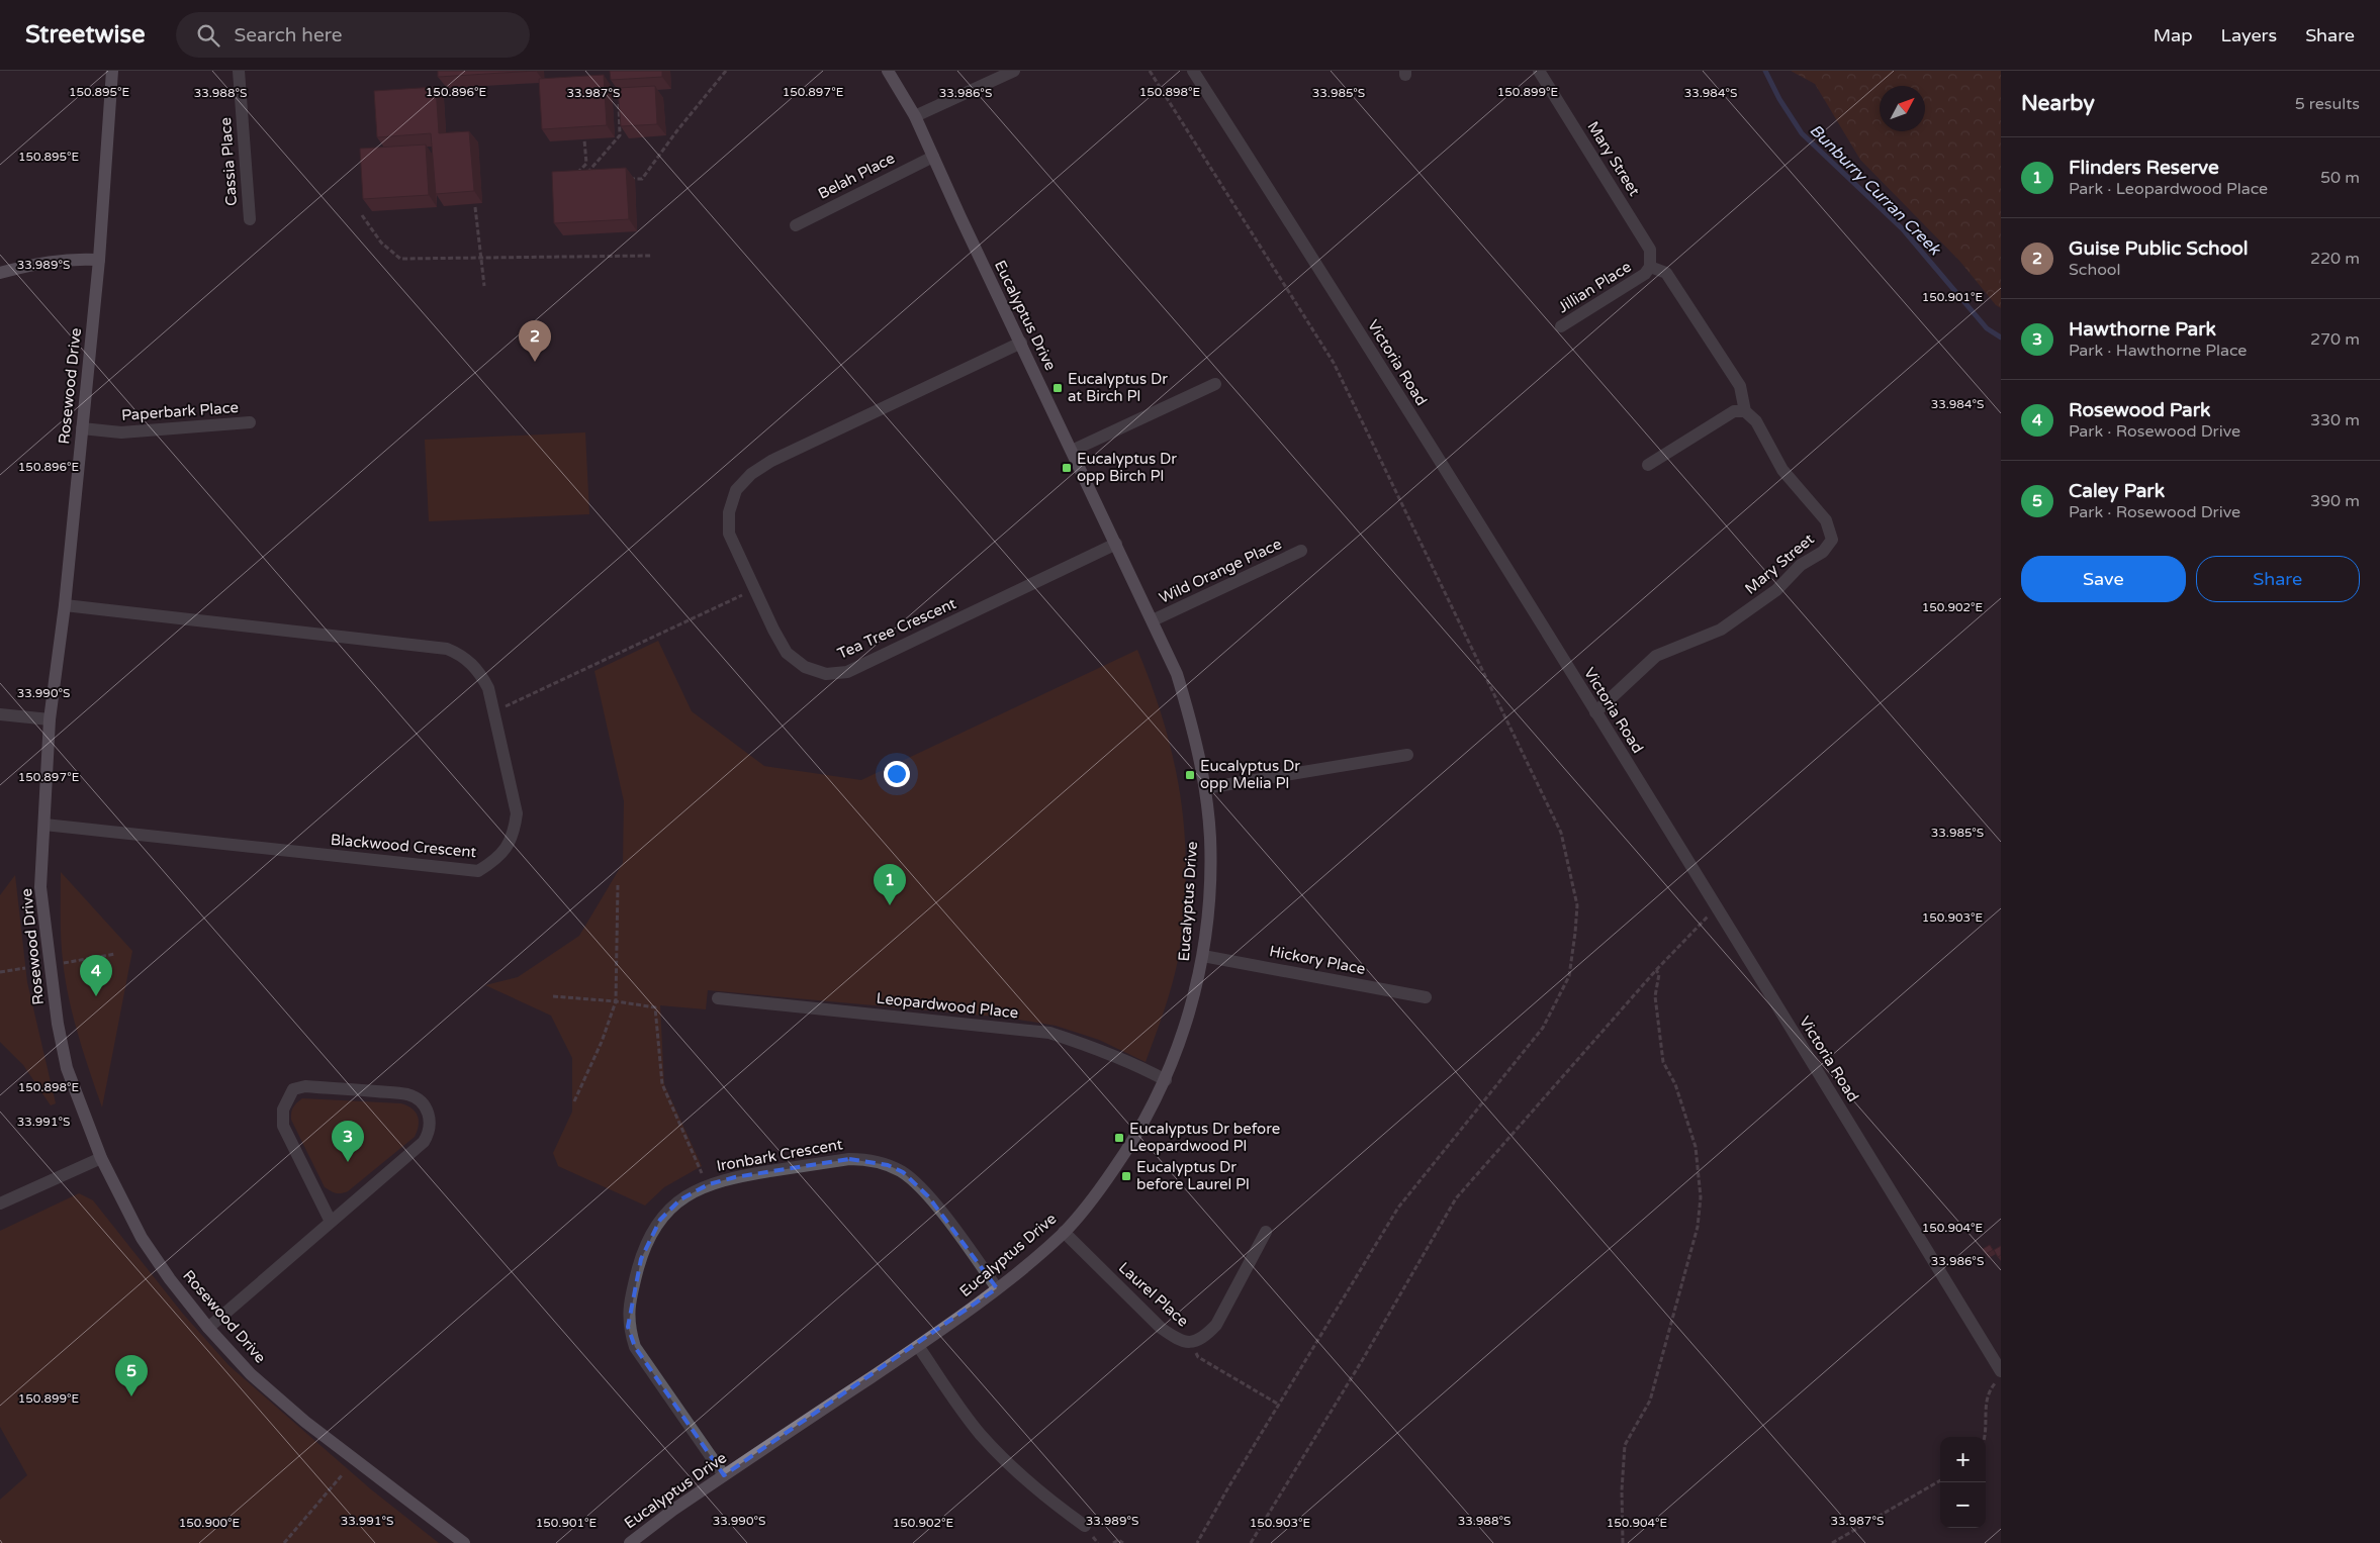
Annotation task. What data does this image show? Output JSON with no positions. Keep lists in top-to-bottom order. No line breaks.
{"streets":{"street":["Mary Street","Cassia Place","Belah Place","Jillian Place","Eucalyptus Drive","Victoria Road","Rosewood Drive","Paperbark Place","Wild Orange Place","Tea Tree Crescent","Blackwood Crescent","Hickory Place","Leopardwood Place","Ironbark Crescent","Laurel Place"]},"crossings":[["Mary Street","Jillian Place"],["Mary Street","Victoria Road"],["Belah Place","Eucalyptus Drive"],["Eucalyptus Drive","Wild Orange Place"],["Eucalyptus Drive","Tea Tree Crescent"],["Eucalyptus Drive","Hickory Place"],["Eucalyptus Drive","Leopardwood Place"],["Eucalyptus Drive","Ironbark Crescent"],["Eucalyptus Drive","Laurel Place"],["Rosewood Drive","Paperbark Place"],["Rosewood Drive","Blackwood Crescent"]],"water":["Bunburry Curran Creek"],"places":{"transit":["Eucalyptus Dr at Birch Pl","Eucalyptus Dr opp Birch Pl","Eucalyptus Dr opp Melia Pl","Eucalyptus Dr before Leopardwood Pl","Eucalyptus Dr before Laurel Pl"]},"north":"top right","page":{"header":"Streetwise","search":"Search here","nav":["Map","Layers","Share"],"heading":["Nearby","5 results"],"list":[{"mark":"1","name":"Flinders Reserve","note":"Park · Leopardwood Place","value":"50 m"},{"mark":"2","name":"Guise Public School","note":"School","value":"220 m"},{"mark":"3","name":"Hawthorne Park","note":"Park · Hawthorne Place","value":"270 m"},{"mark":"4","name":"Rosewood Park","note":"Park · Rosewood Drive","value":"330 m"},{"mark":"5","name":"Caley Park","note":"Park · Rosewood Drive","value":"390 m"}],"pins":["2","1","4","3","5"],"buttons":["Save","Share"],"map_buttons":["+","−"]},"coordinates":["150.895°E","150.896°E","150.897°E","150.898°E","150.899°E","33.988°S","33.987°S","33.986°S","33.985°S","33.984°S","33.989°S","150.901°E","150.902°E","33.990°S","150.903°E","33.991°S","150.904°E","150.900°E"]}
